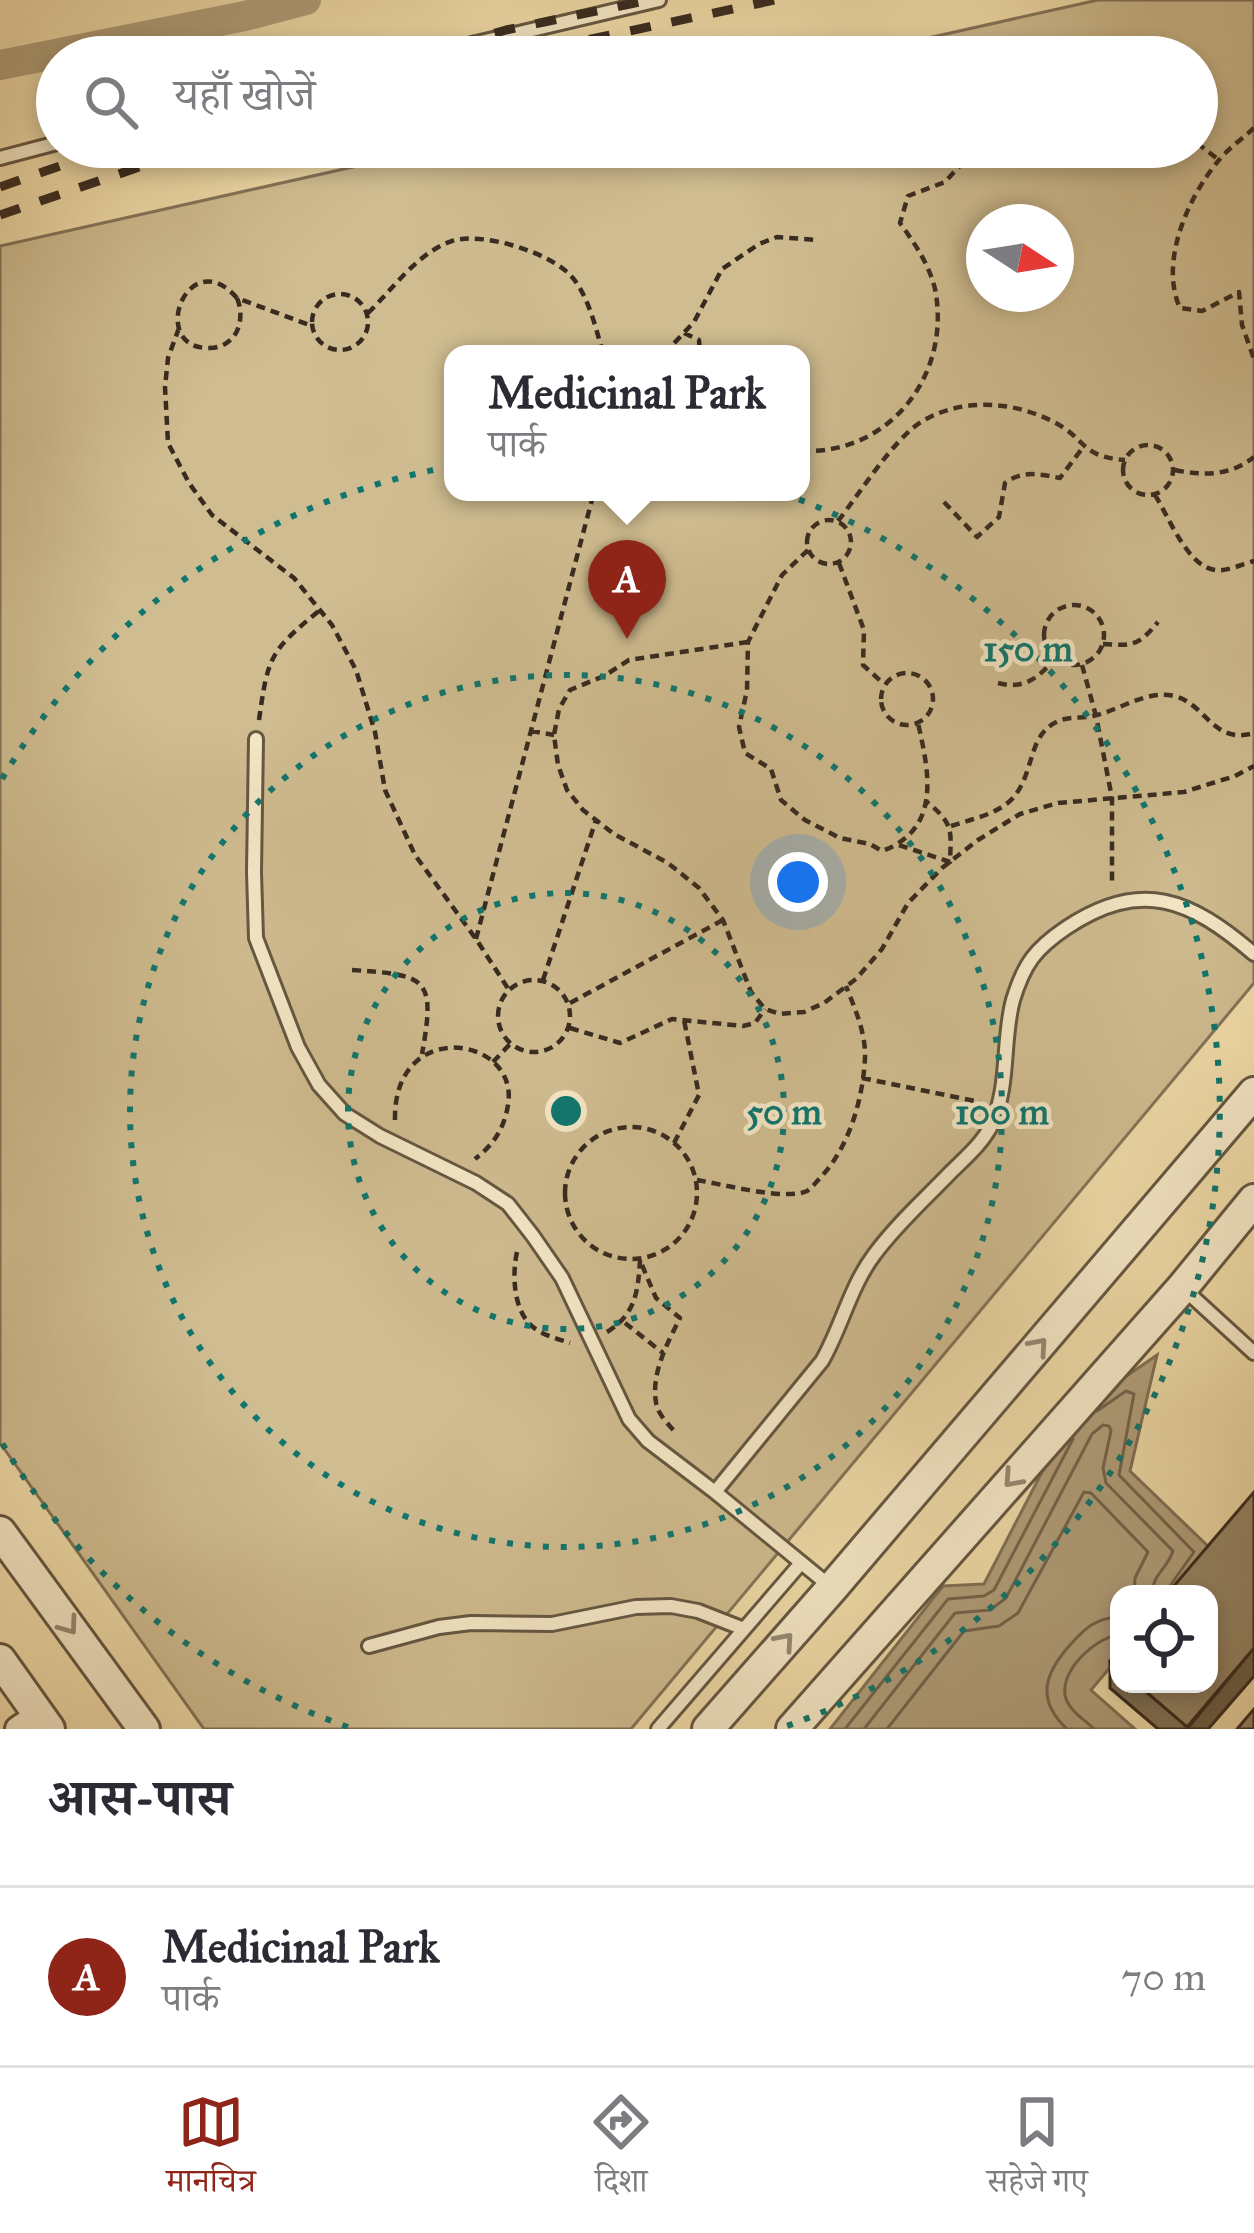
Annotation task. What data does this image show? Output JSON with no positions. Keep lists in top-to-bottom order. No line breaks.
{"north":"right","page":{"search":"यहाँ खोजें","popup":["Medicinal Park","पार्क"],"pins":"A","heading":"आस-पास","list":[{"mark":"A","name":"Medicinal Park","note":"पार्क","value":"70 m"}],"nav":["मानचित्र","दिशा","सहेजे गए"]},"rings":["150 m","50 m","100 m"]}
